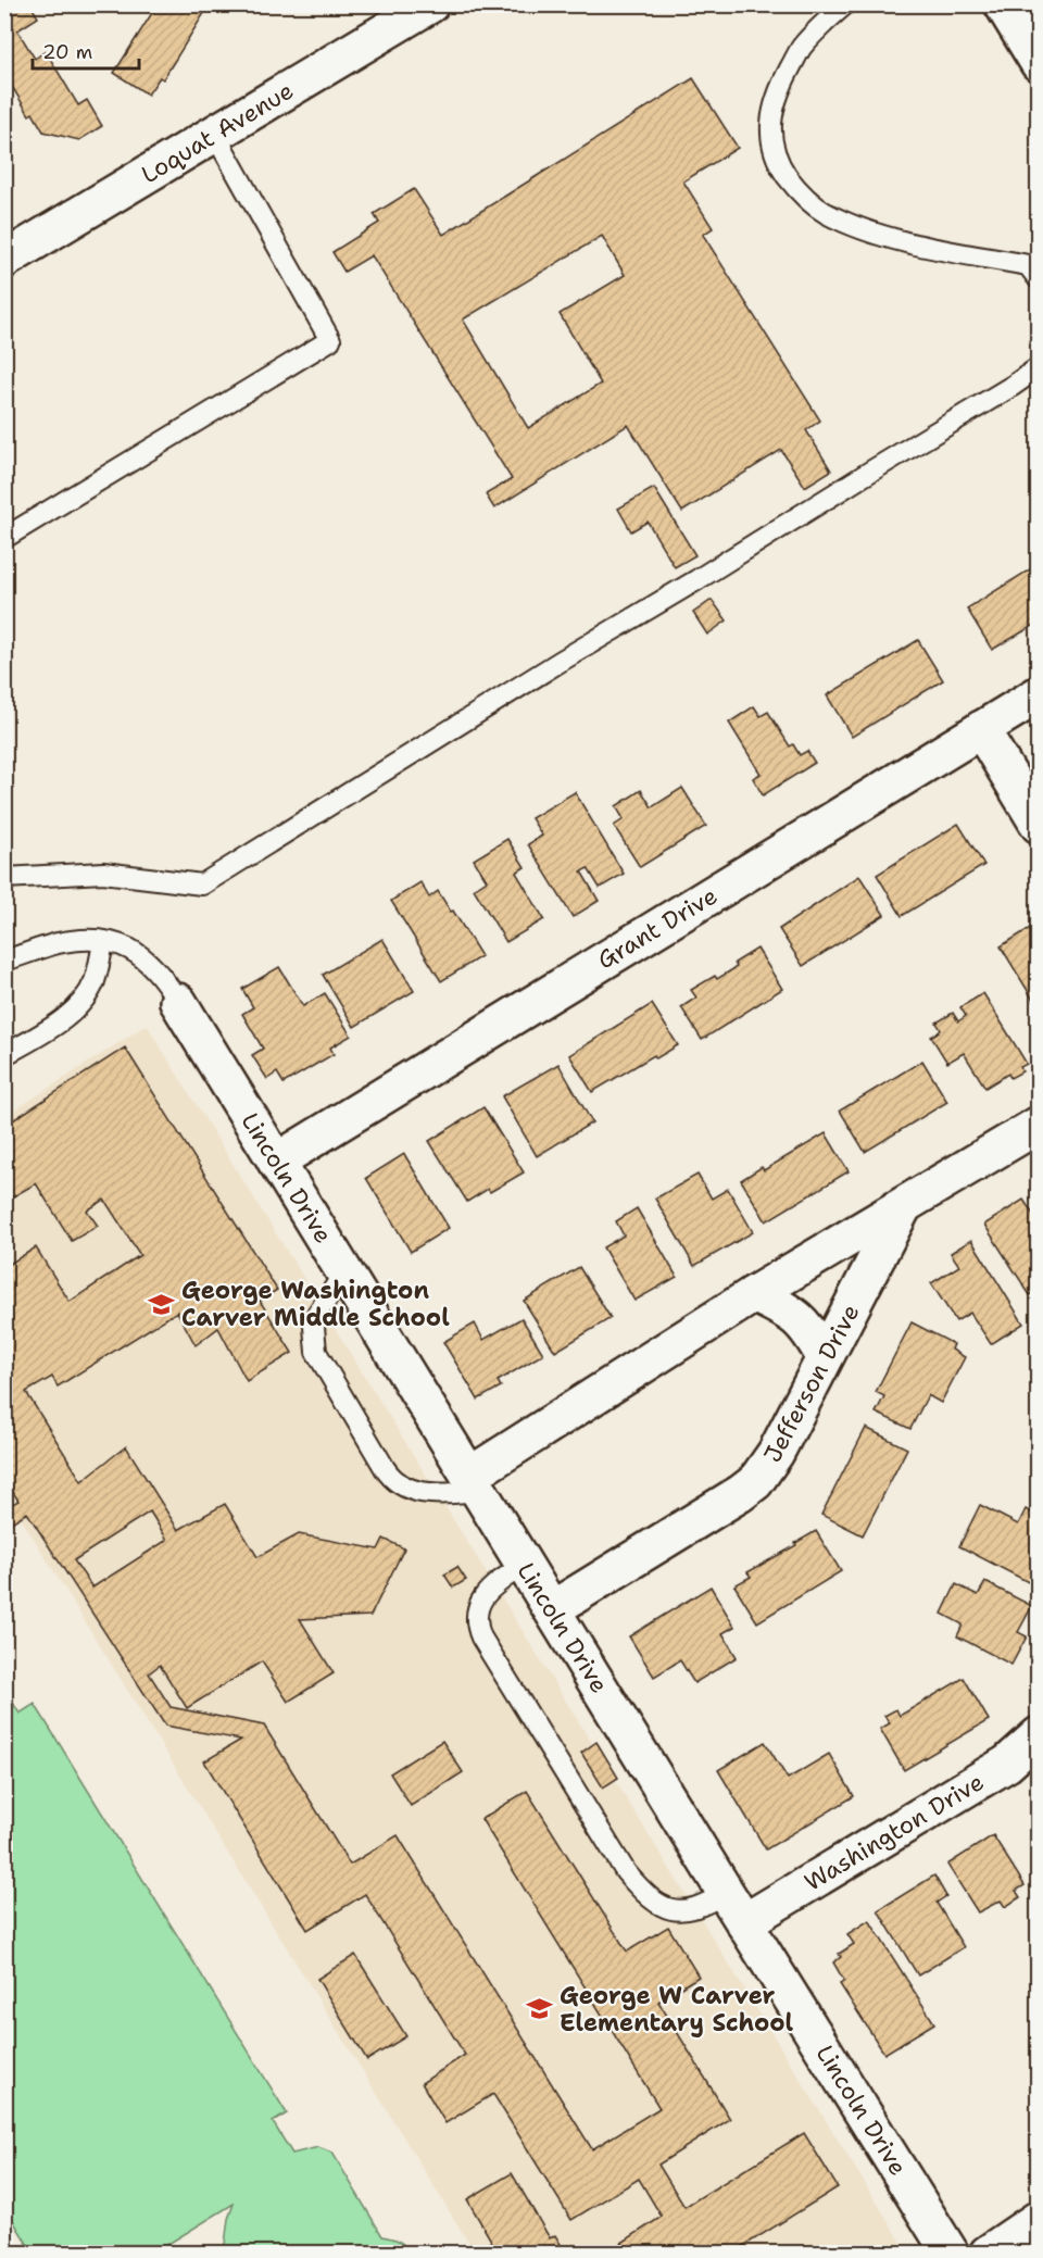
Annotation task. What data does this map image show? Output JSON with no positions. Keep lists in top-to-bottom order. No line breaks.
{"streets":{"street":["Loquat Avenue","Grant Drive","Lincoln Drive","Jefferson Drive","Washington Drive"]},"crossings":[["Grant Drive","Lincoln Drive"],["Lincoln Drive","Jefferson Drive"],["Lincoln Drive","Washington Drive"]],"places":{"school or university":["George Washington Carver Middle School","George W Carver Elementary School"]},"scale_bar":"20 m"}
